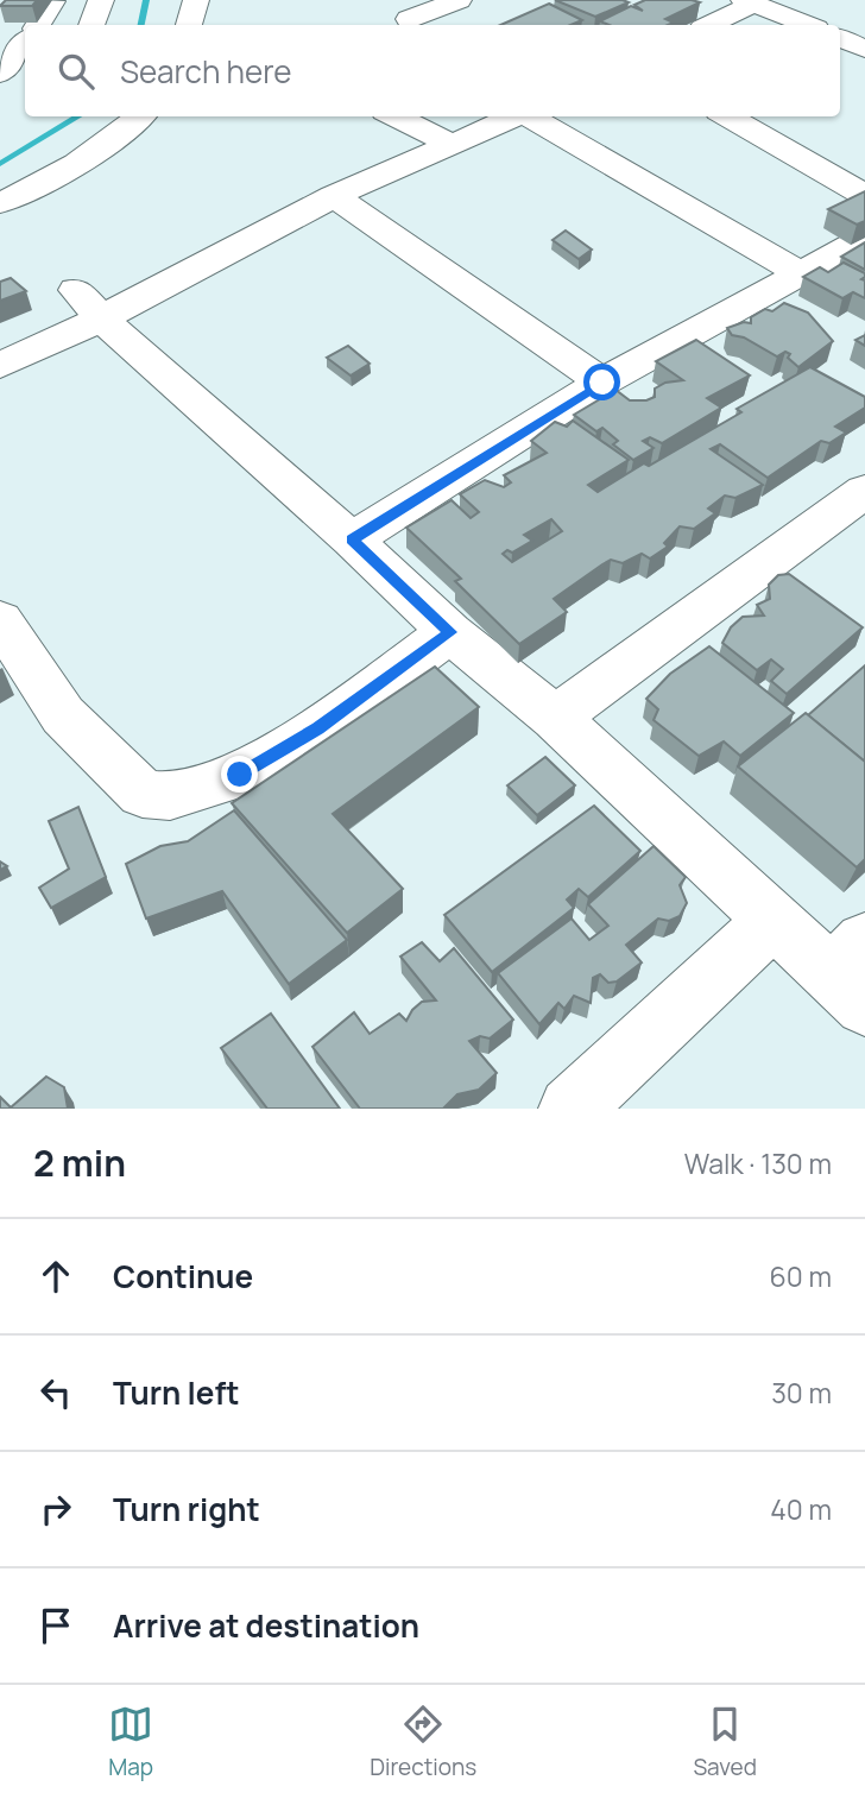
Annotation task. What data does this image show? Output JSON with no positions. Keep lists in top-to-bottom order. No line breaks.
{"page":{"search":"Search here","heading":["2 min","Walk · 130 m"],"list":[["Continue","60 m"],["Turn left","30 m"],["Turn right","40 m"],"Arrive at destination"],"nav":["Map","Directions","Saved"]}}
